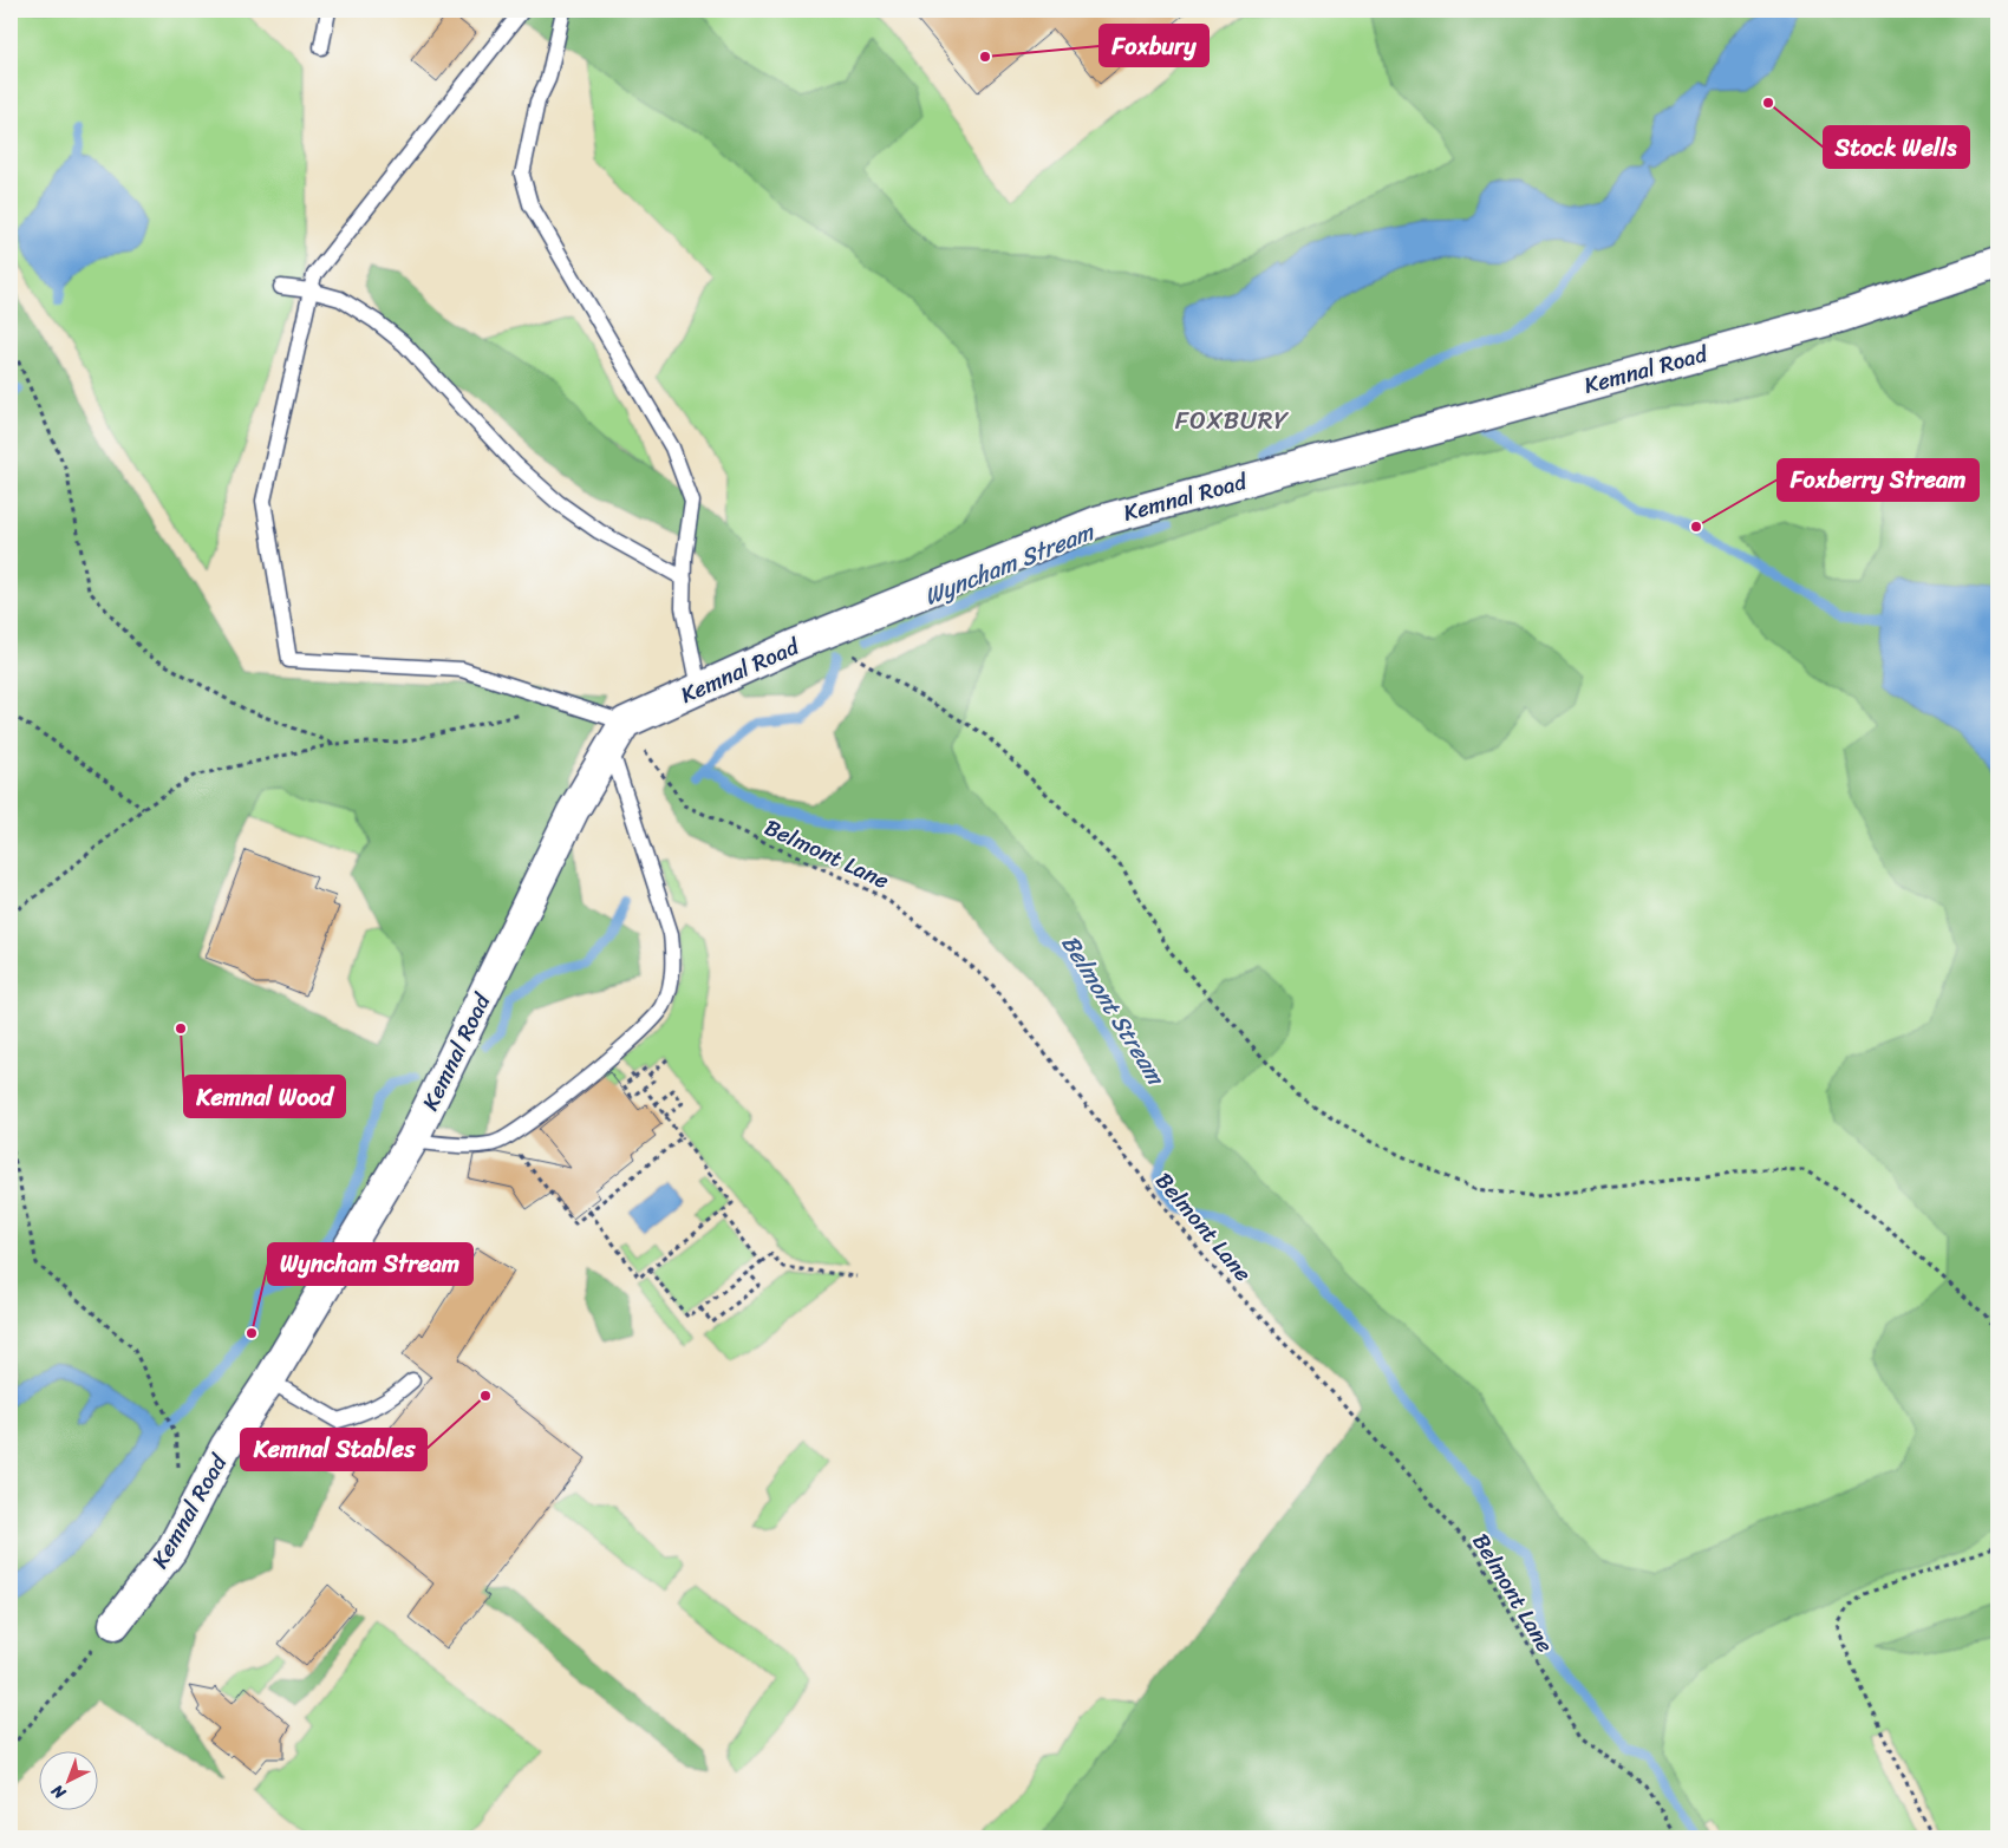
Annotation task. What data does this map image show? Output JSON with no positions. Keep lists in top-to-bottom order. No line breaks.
{"streets":{"street":["Kemnal Road"],"path":["Belmont Lane"]},"crossings":[["Kemnal Road","Belmont Lane"]],"districts":["FOXBURY"],"water":["Wyncham Stream","Belmont Stream"],"places":["Foxbury","Stock Wells","Foxberry Stream","Kemnal Wood","Wyncham Stream","Kemnal Stables"],"north":"bottom left"}
